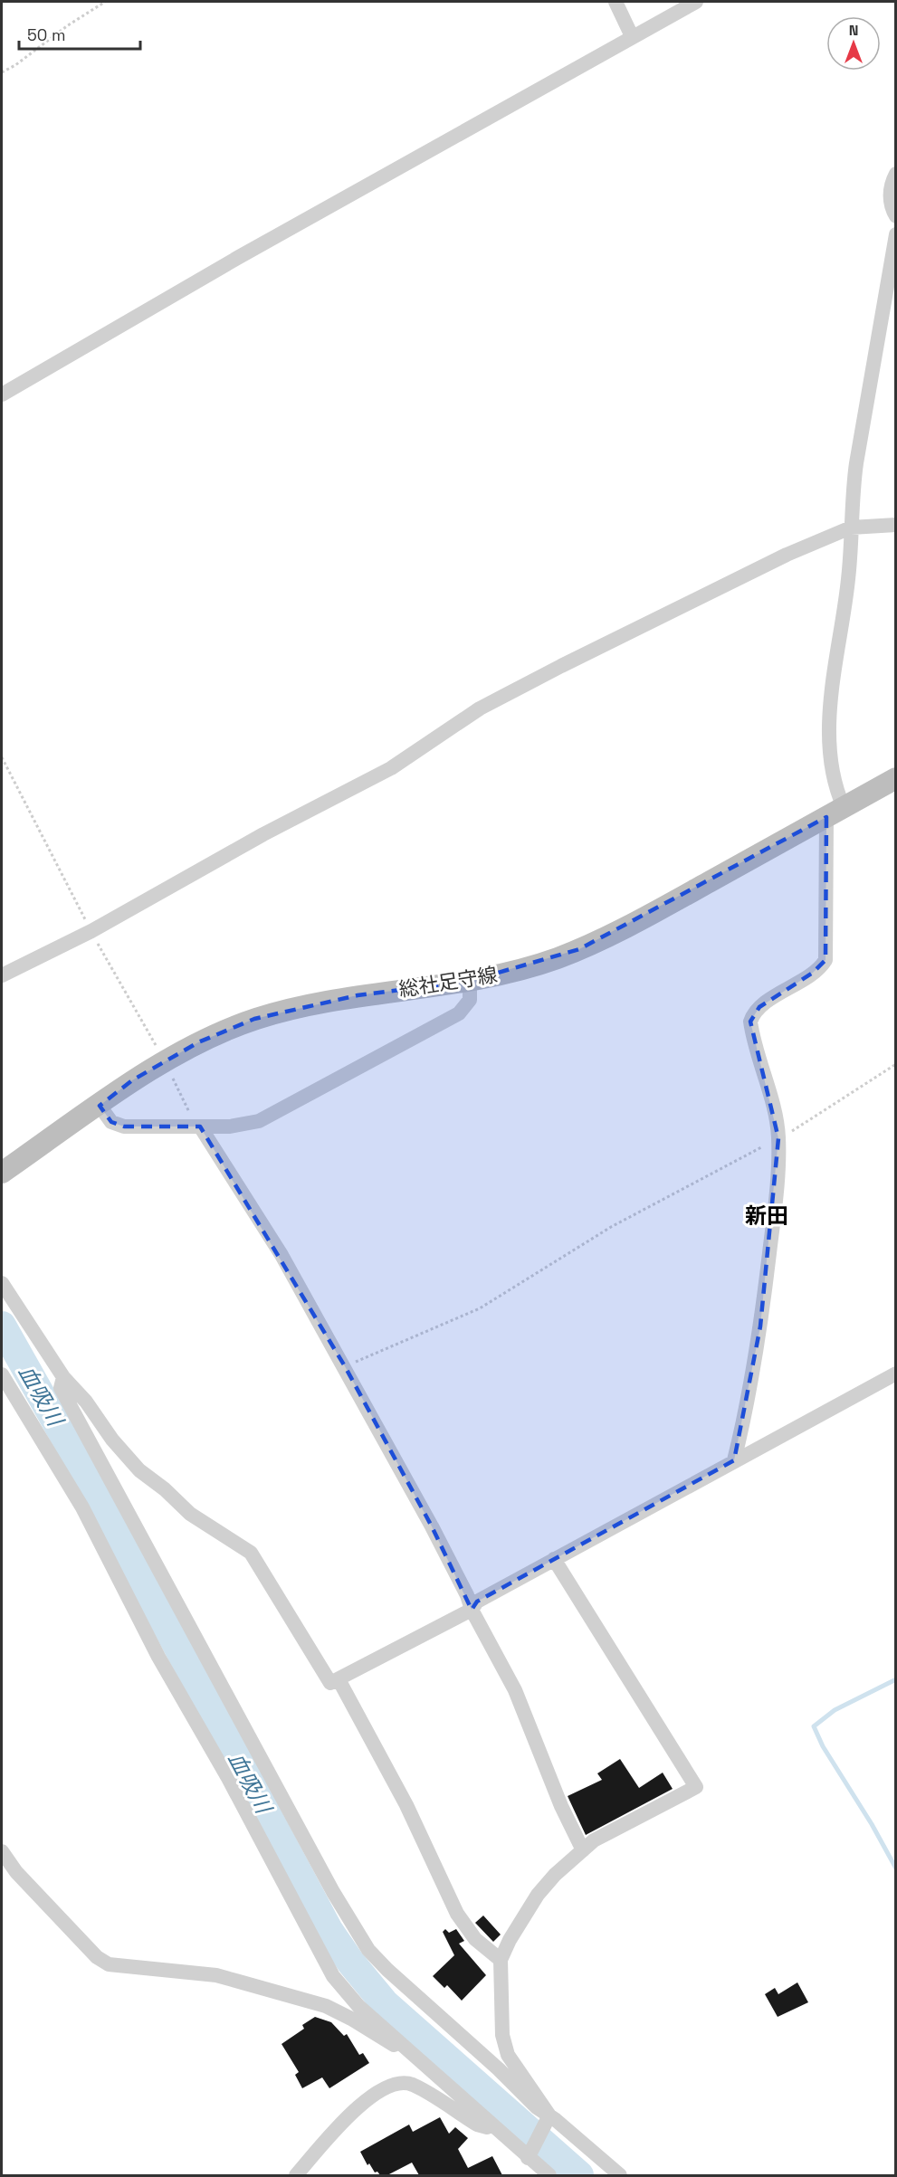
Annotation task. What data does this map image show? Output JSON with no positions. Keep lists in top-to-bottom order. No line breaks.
{"streets":{"main road":["総社足守線"]},"districts":["新田"],"water":["血吸川"],"scale_bar":"50 m","north":"top"}
